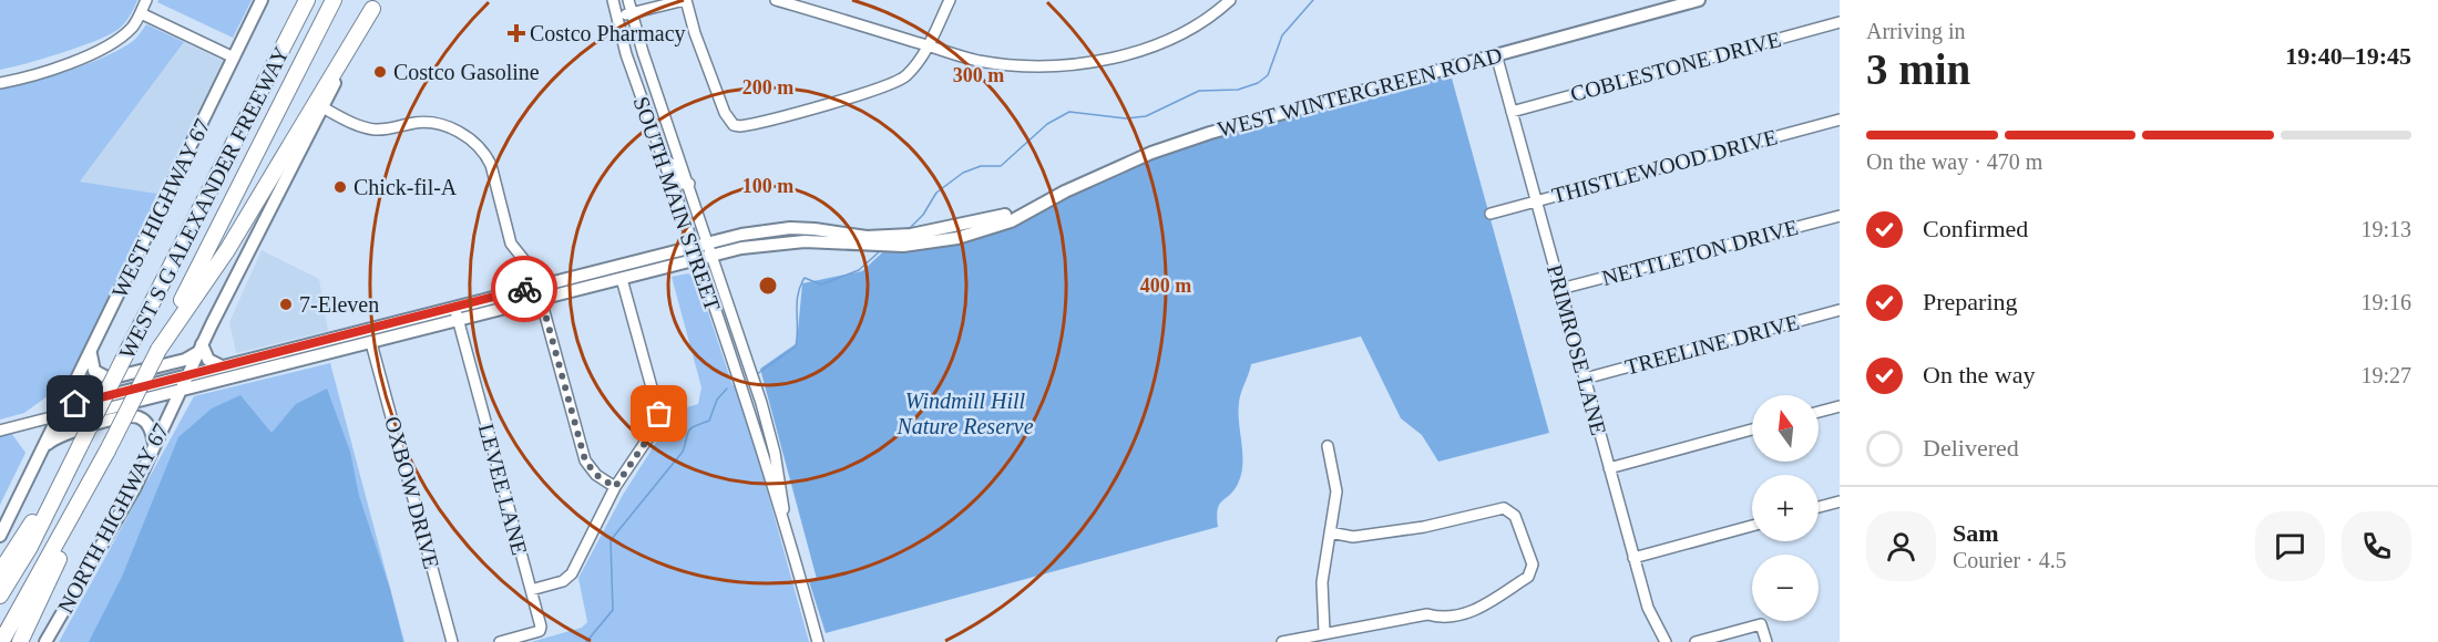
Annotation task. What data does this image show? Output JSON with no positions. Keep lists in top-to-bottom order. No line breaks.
{"streets":{"highway":["WEST S G ALEXANDER FREEWAY"],"main road":["WEST WINTERGREEN ROAD","WEST HIGHWAY 67","NORTH HIGHWAY 67"],"street":["COBLESTONE DRIVE","THISTLEWOOD DRIVE","SOUTH MAIN STREET","NETTLETON DRIVE","TREELINE DRIVE","PRIMROSE LANE","LEVEE LANE","OXBOW DRIVE"]},"crossings":[["COBLESTONE DRIVE","PRIMROSE LANE"],["WEST WINTERGREEN ROAD","SOUTH MAIN STREET"],["WEST WINTERGREEN ROAD","WEST HIGHWAY 67"],["WEST WINTERGREEN ROAD","PRIMROSE LANE"],["WEST WINTERGREEN ROAD","LEVEE LANE"],["WEST WINTERGREEN ROAD","OXBOW DRIVE"],["WEST WINTERGREEN ROAD","NORTH HIGHWAY 67"],["THISTLEWOOD DRIVE","PRIMROSE LANE"],["NETTLETON DRIVE","PRIMROSE LANE"],["TREELINE DRIVE","PRIMROSE LANE"]],"parks":["Windmill Hill Nature Reserve"],"places":{"health":["Costco Pharmacy"],"other":["Costco Gasoline","Chick-fil-A","7-Eleven"]},"north":"top","page":{"heading":["3 min","Arriving in","19:40–19:45"],"panel":["Sam","Courier · 4.5"],"bar":"On the way · 470 m","list":[["Confirmed","19:13"],["Preparing","19:16"],["On the way","19:27"],"Delivered"],"map_buttons":["+","−"]},"rings":["300 m","200 m","100 m","400 m"]}
